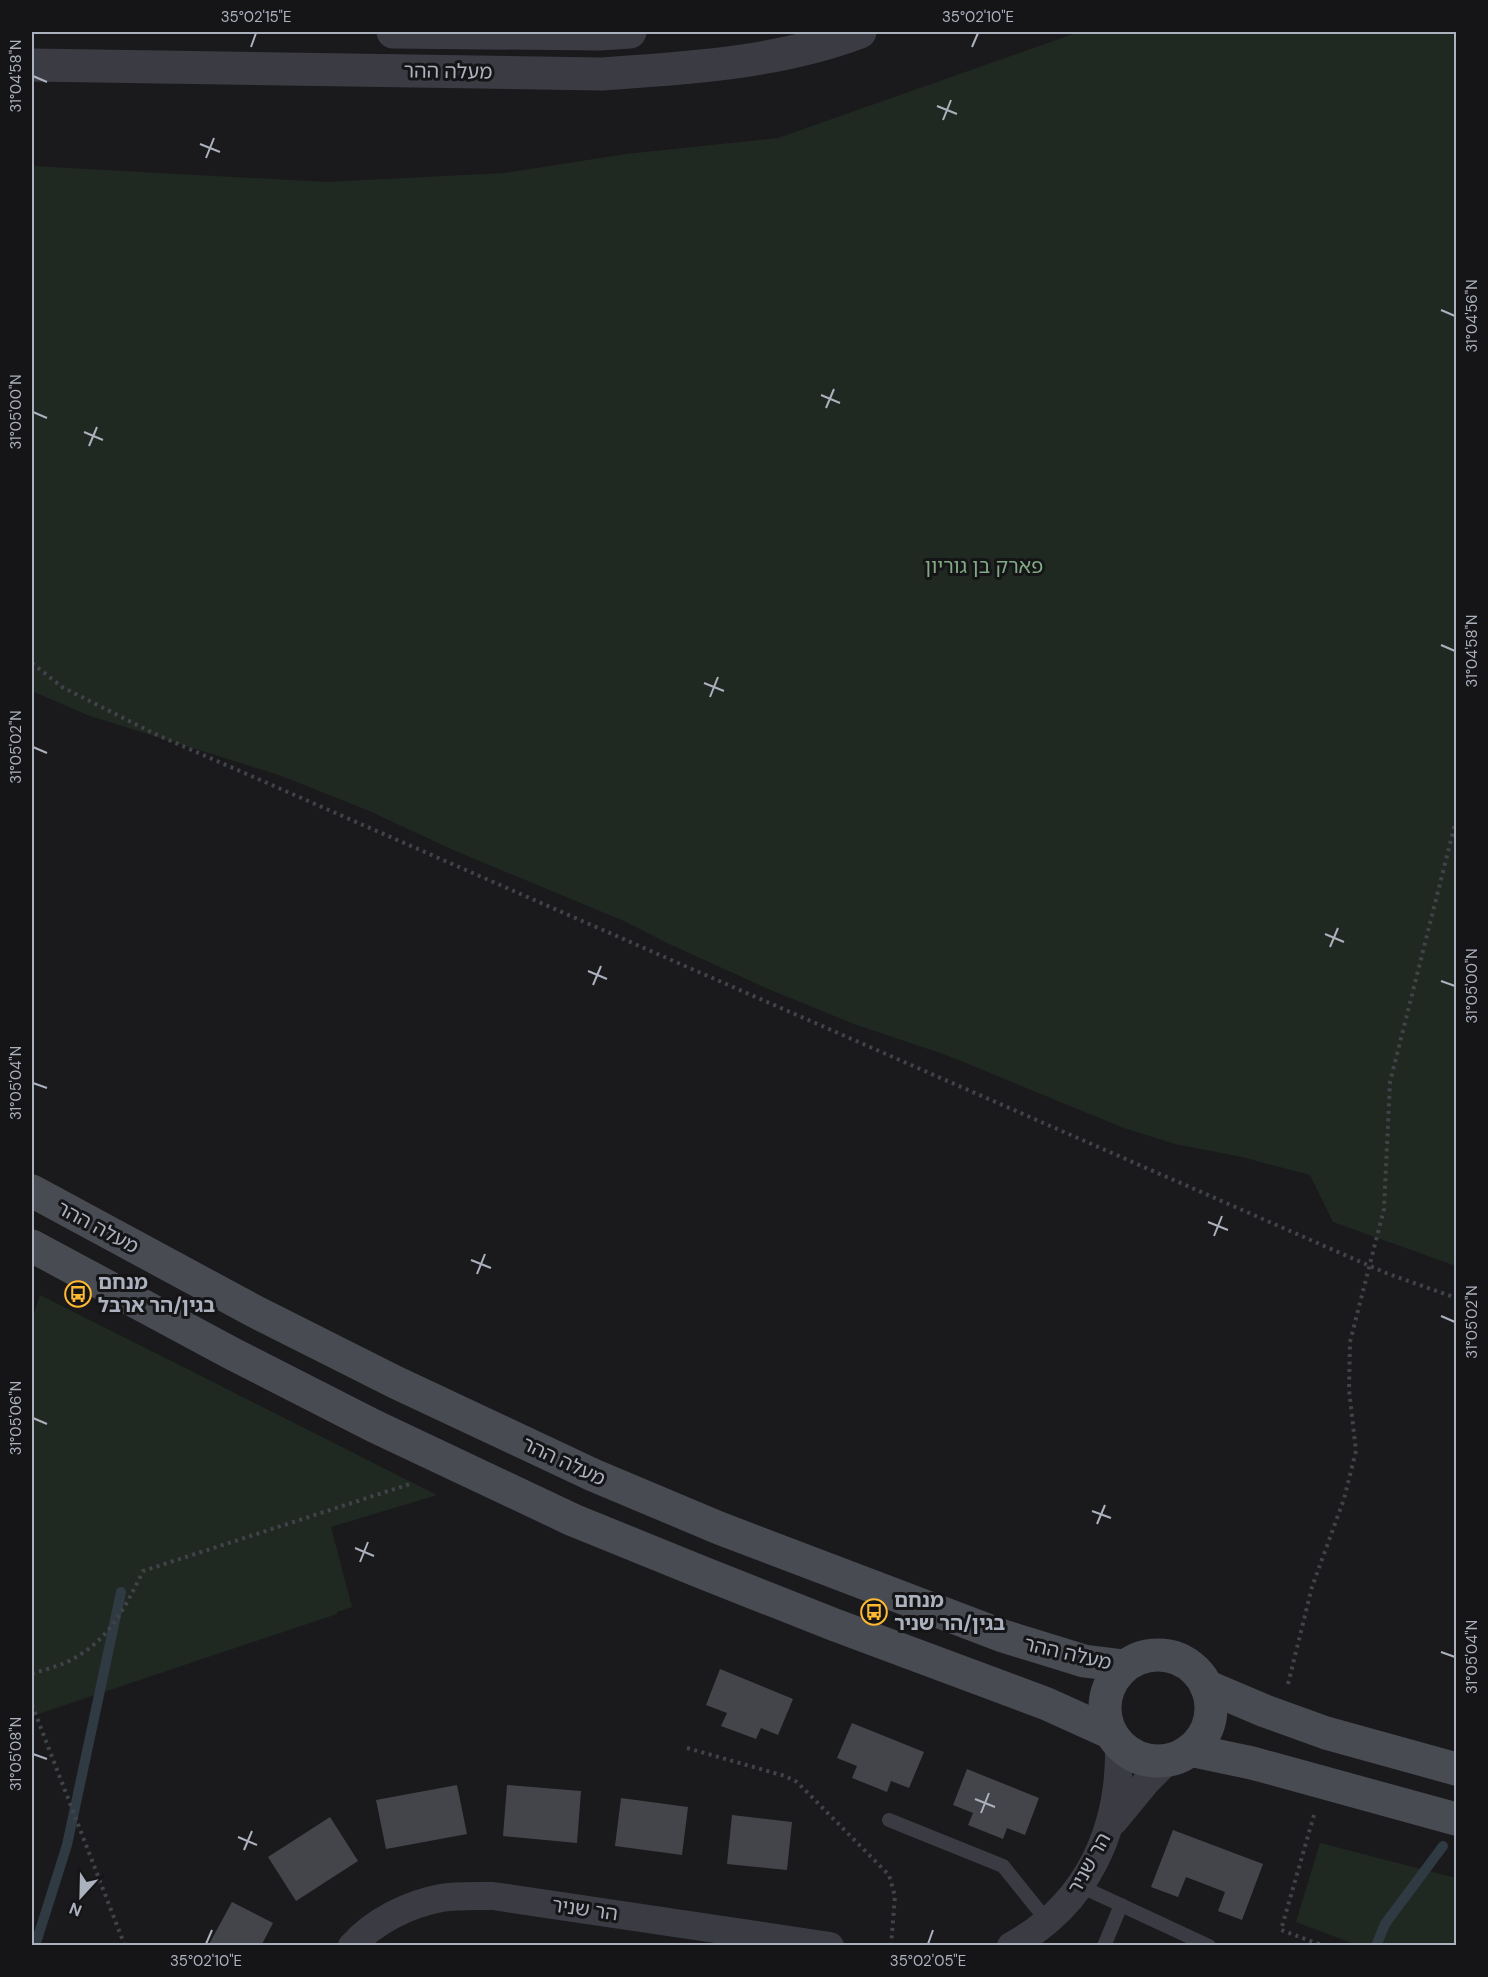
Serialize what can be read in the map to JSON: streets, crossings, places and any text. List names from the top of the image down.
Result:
{
  "streets": {
    "main road": ["מעלה ההר"],
    "street": ["הר שניר"]
  },
  "crossings": [
    ["מעלה ההר", "הר שניר"]
  ],
  "parks": ["פארק בן גוריון"],
  "places": {
    "bus stop": ["מנחם בגין/הר ארבל", "מנחם בגין/הר שניר"]
  },
  "north": "bottom",
  "coordinates": [
    "35°02'15\"E",
    "35°02'10\"E",
    "31°04'58\"N",
    "31°04'56\"N",
    "31°05'00\"N",
    "31°05'02\"N",
    "31°05'04\"N",
    "31°05'06\"N",
    "31°05'08\"N",
    "35°02'05\"E"
  ]
}
